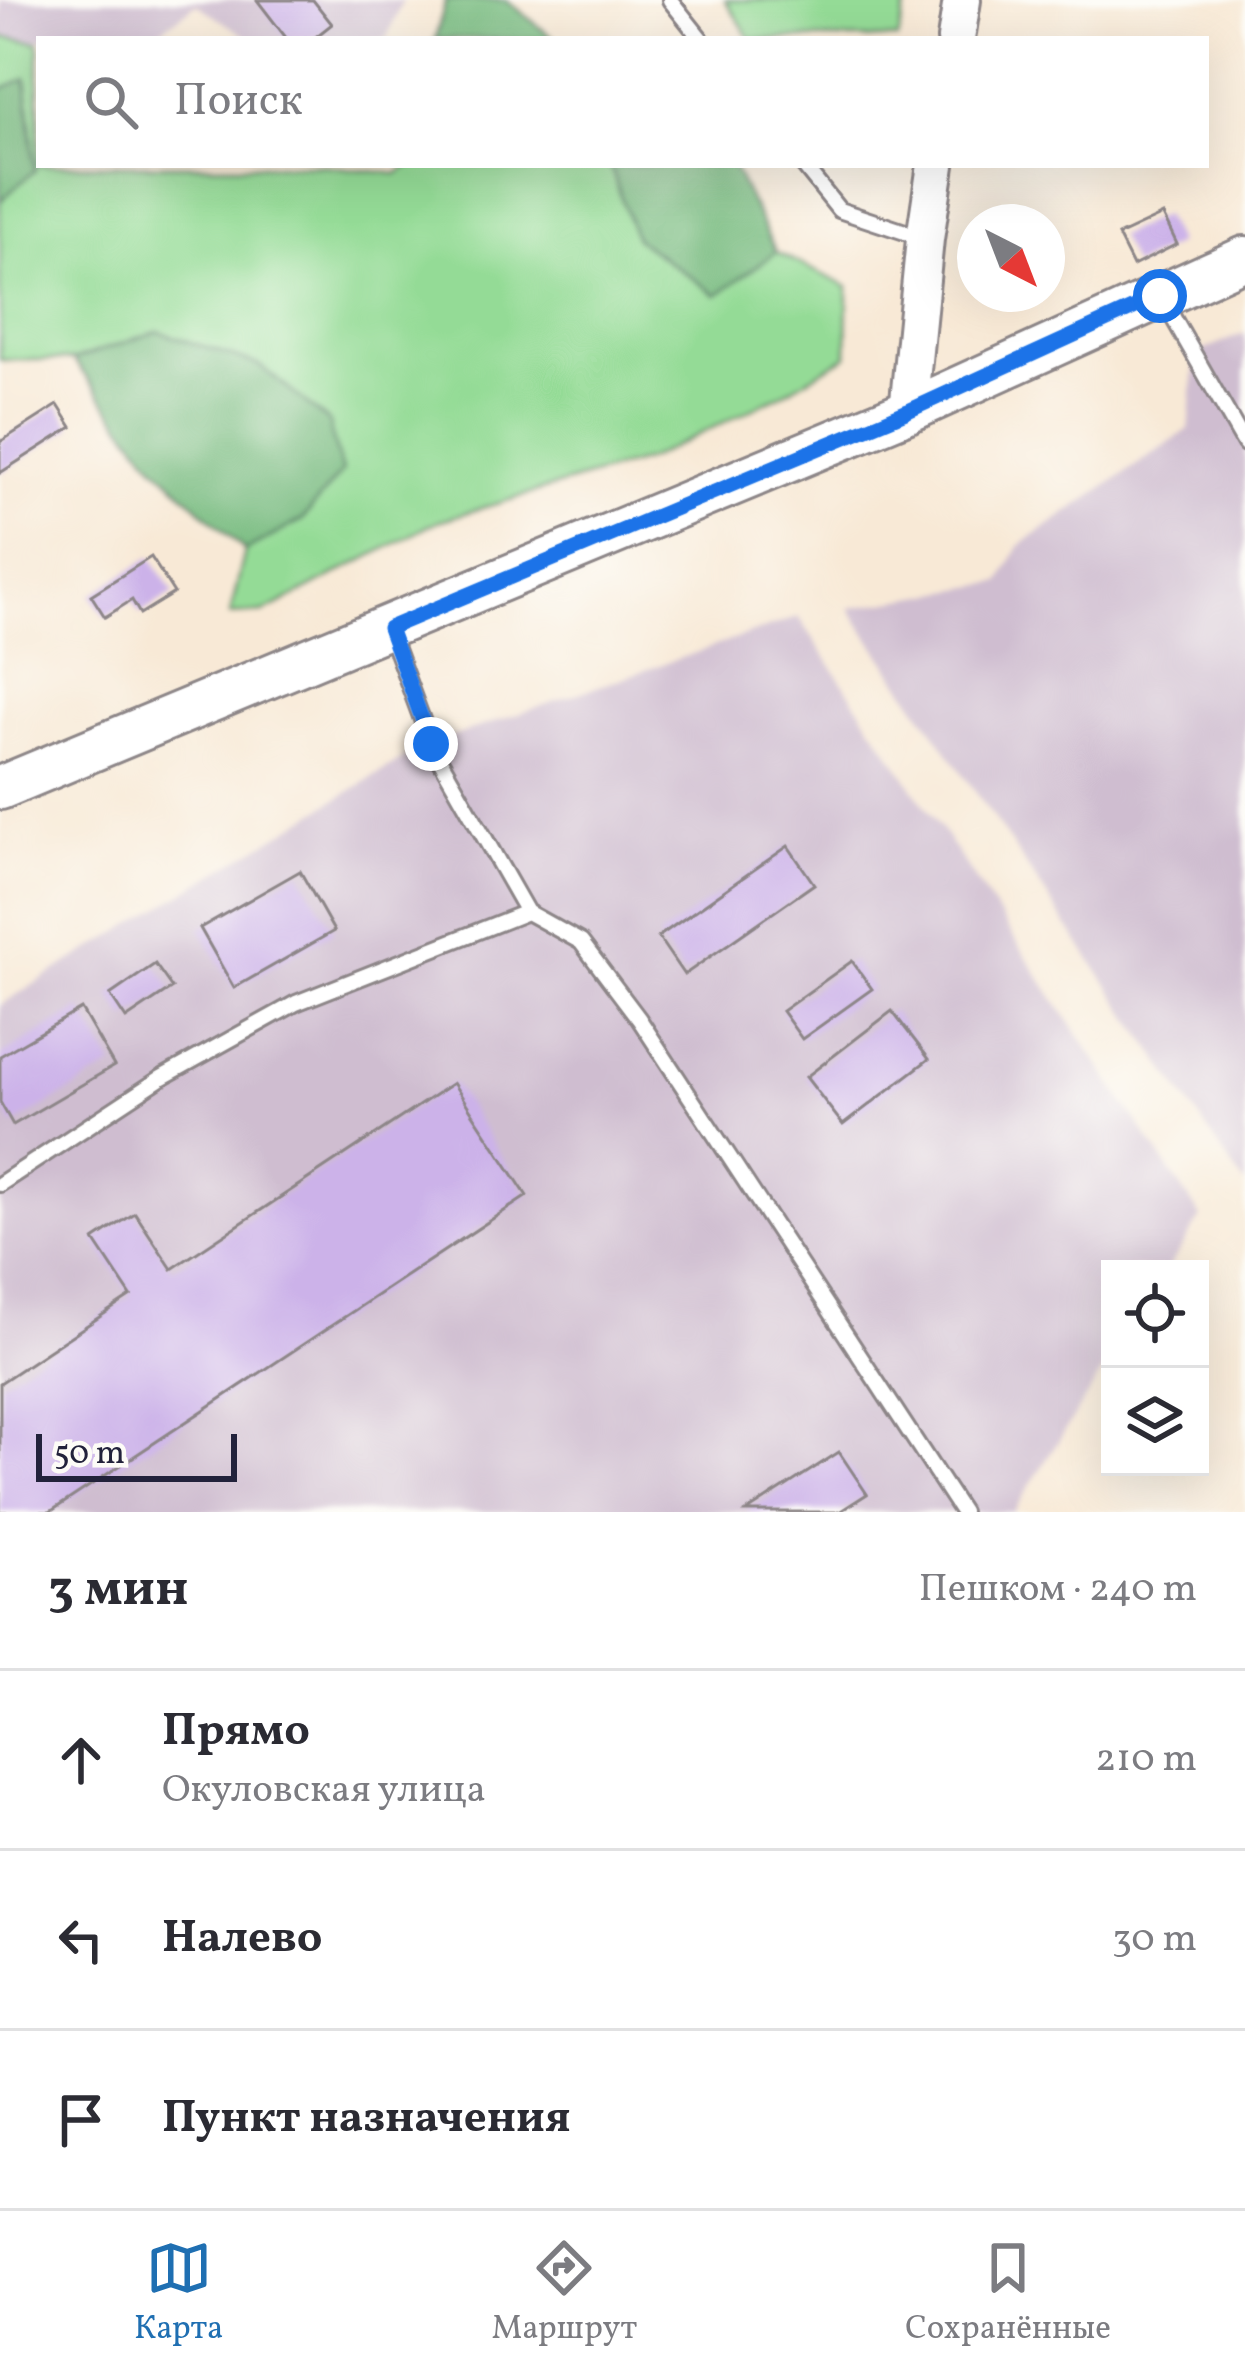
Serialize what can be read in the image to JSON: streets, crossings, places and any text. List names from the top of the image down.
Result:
{
  "scale_bar": "50 m",
  "north": "bottom right",
  "page": {
    "search": "Поиск",
    "scale": "50 m",
    "heading": ["3 мин", "Пешком · 240 m"],
    "list": [
      ["Прямо", "Окуловская улица", "210 m"],
      ["Налево", "30 m"],
      "Пункт назначения"
    ],
    "nav": ["Карта", "Маршрут", "Сохранённые"]
  }
}
